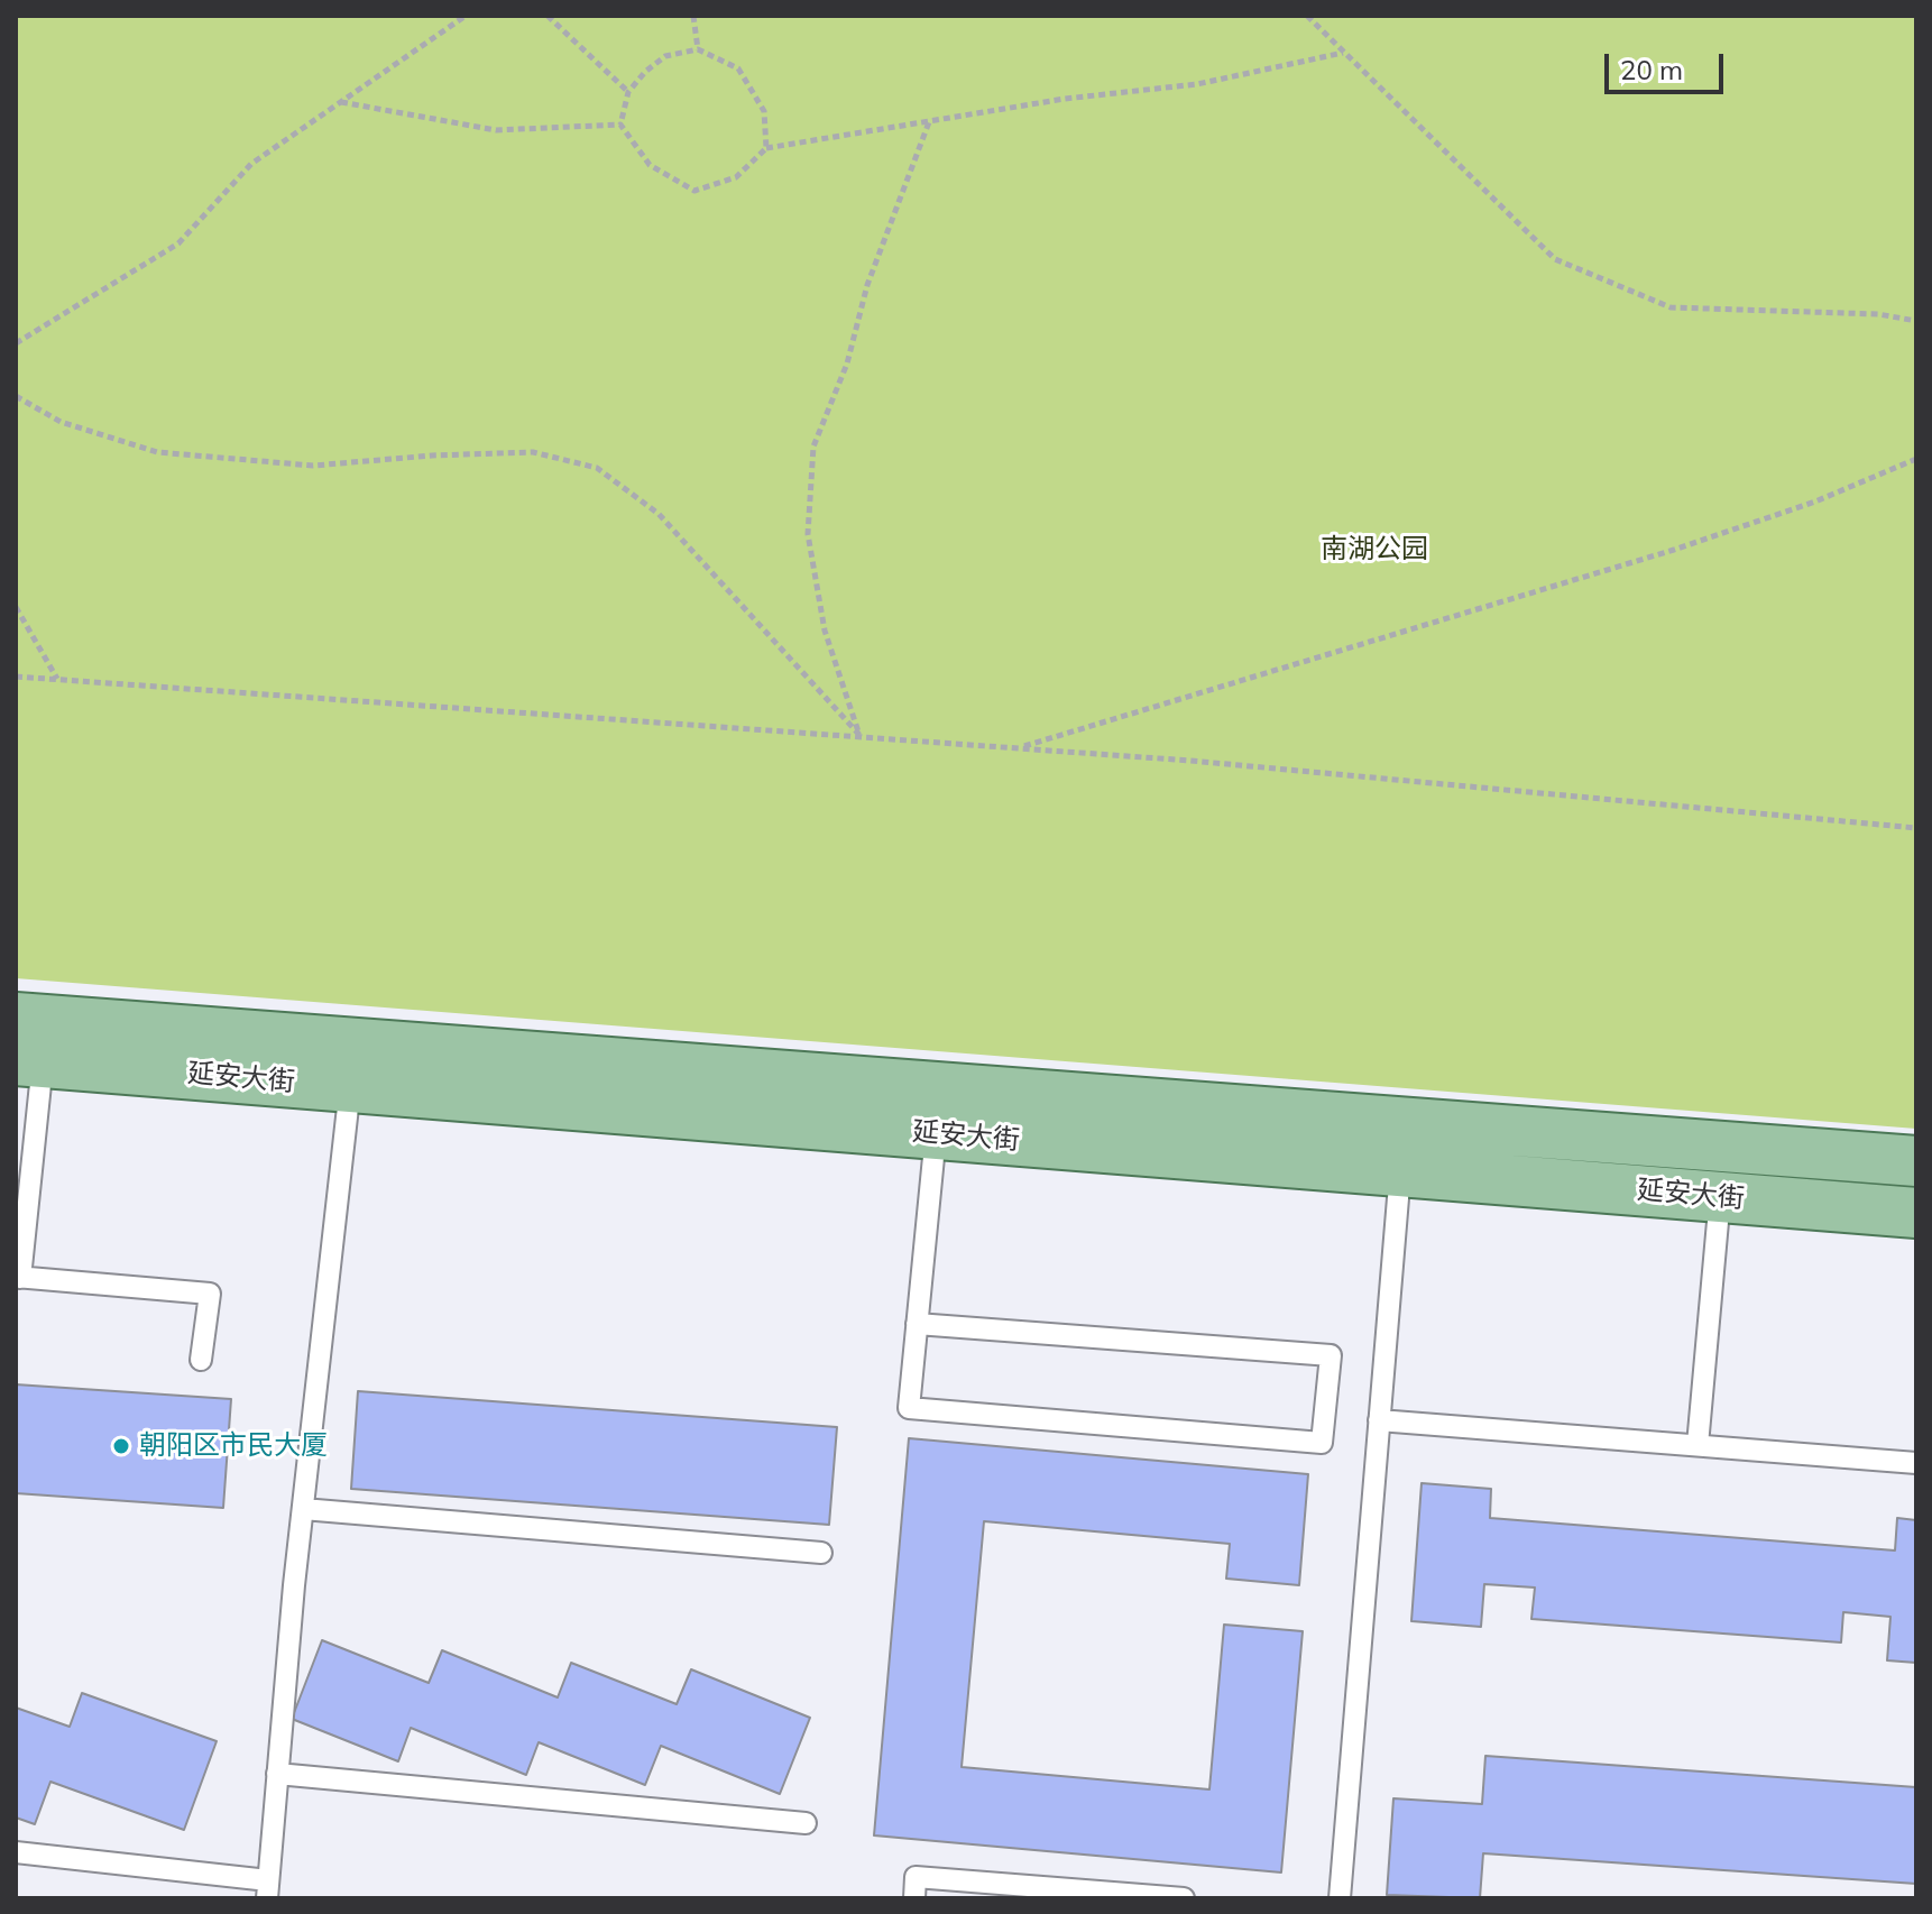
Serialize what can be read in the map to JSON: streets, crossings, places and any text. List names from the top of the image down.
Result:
{
  "streets": {
    "main road": ["延安大街"]
  },
  "parks": ["南湖公园"],
  "places": ["朝阳区市民大厦"],
  "scale_bar": "20 m"
}
